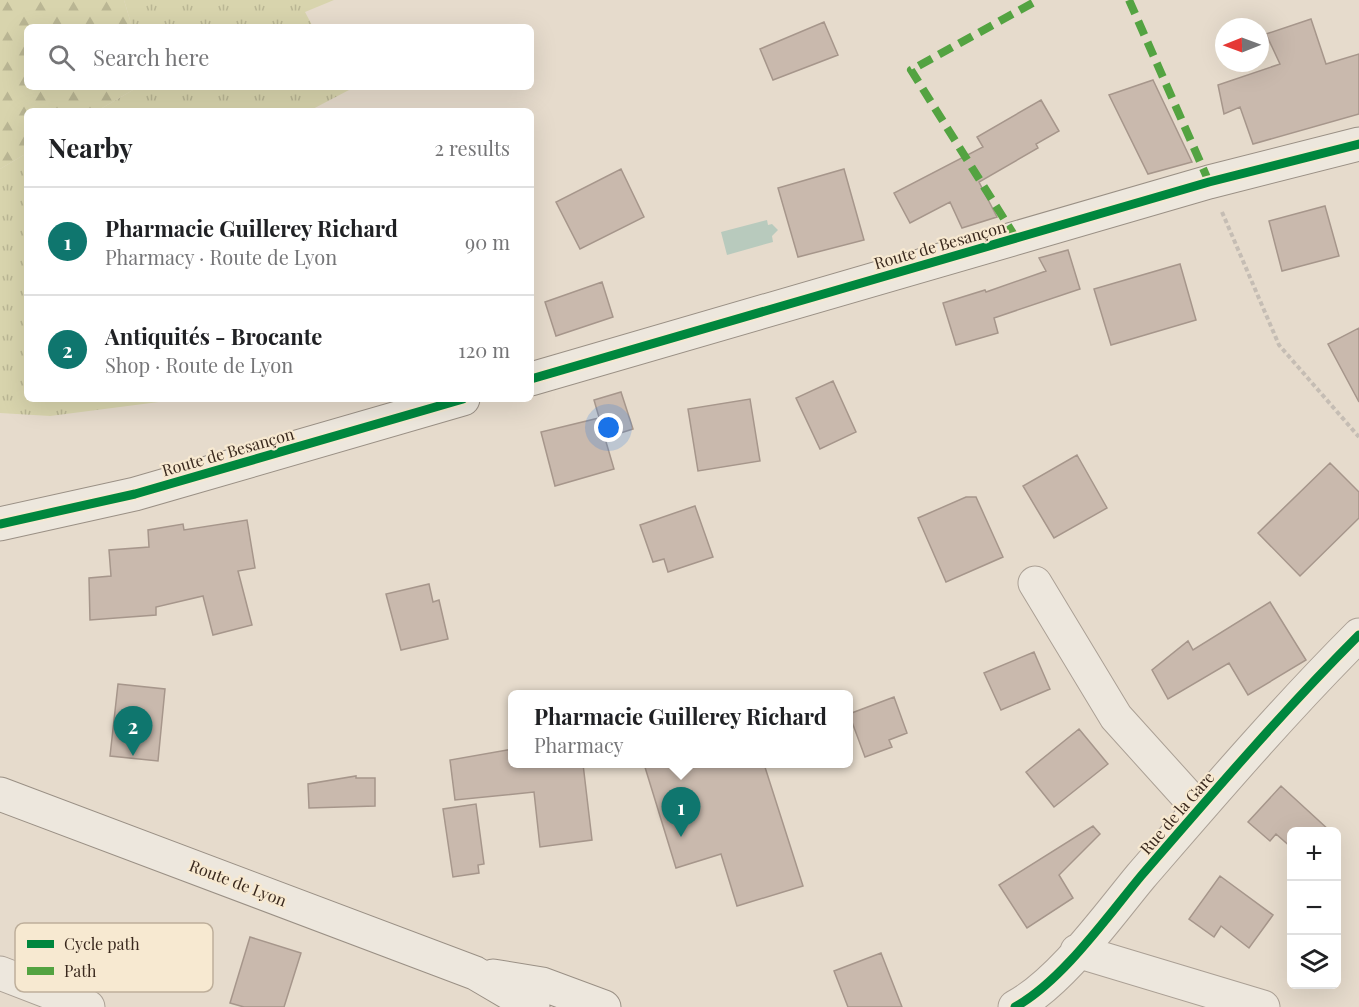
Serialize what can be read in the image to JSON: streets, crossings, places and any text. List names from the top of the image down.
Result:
{
  "streets": {
    "street": ["Route de Besançon", "Rue de la Gare", "Route de Lyon"]
  },
  "legend": ["Cycle path", "Path"],
  "north": "left",
  "page": {
    "search": "Search here",
    "heading": ["Nearby", "2 results"],
    "list": [
      {
        "mark": "1",
        "name": "Pharmacie Guillerey Richard",
        "note": "Pharmacy · Route de Lyon",
        "value": "90 m"
      },
      {
        "mark": "2",
        "name": "Antiquités - Brocante",
        "note": "Shop · Route de Lyon",
        "value": "120 m"
      }
    ],
    "popup": ["Pharmacie Guillerey Richard", "Pharmacy"],
    "pins": ["2", "1"],
    "map_buttons": ["+", "−"]
  }
}
